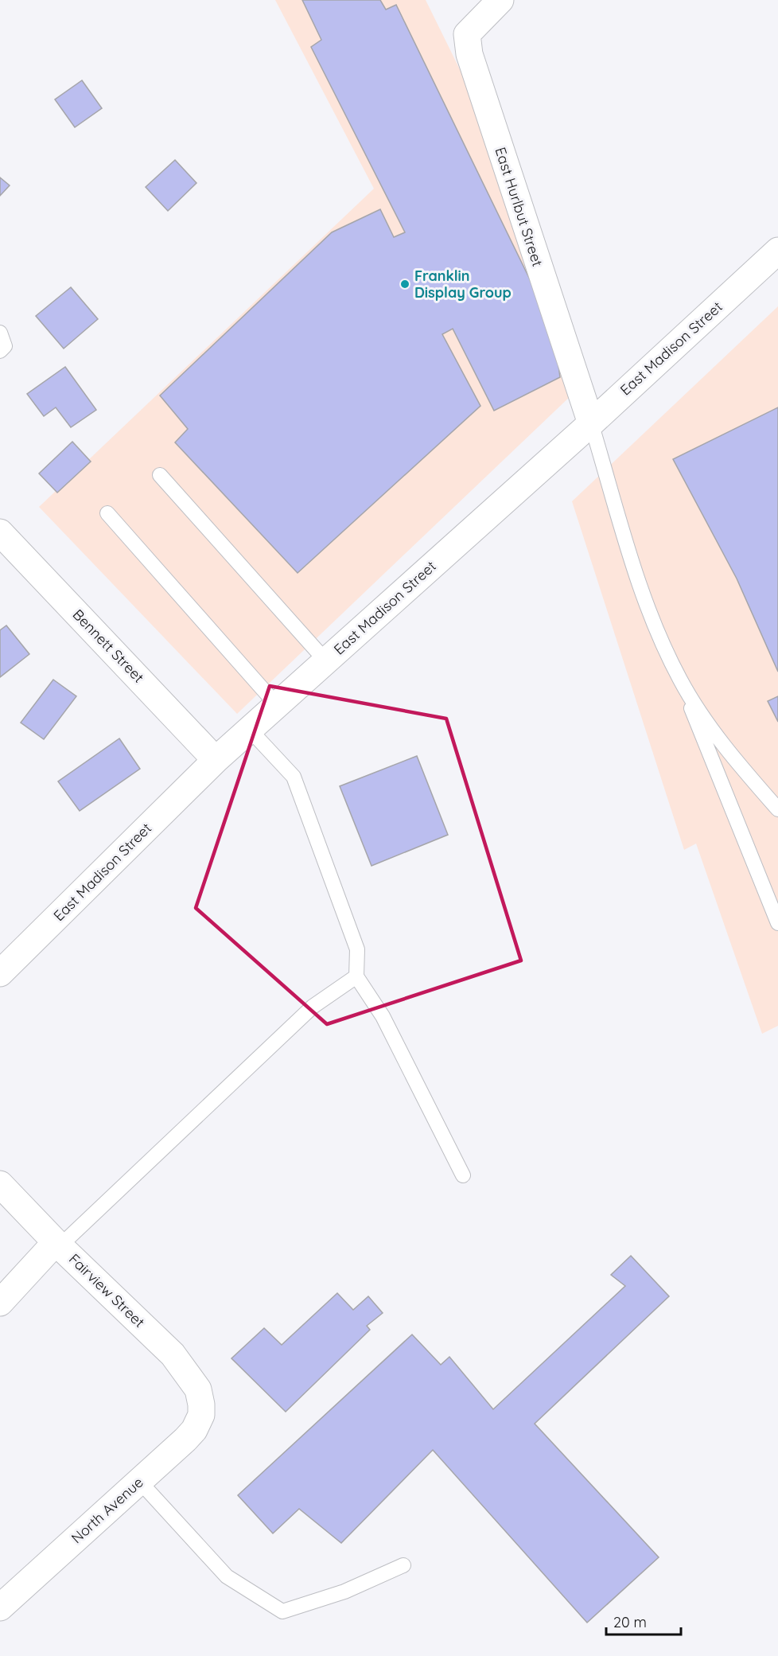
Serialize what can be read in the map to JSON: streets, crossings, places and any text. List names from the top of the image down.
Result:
{
  "streets": {
    "street": [
      "East Hurlbut Street",
      "East Madison Street",
      "Bennett Street",
      "Fairview Street",
      "North Avenue"
    ]
  },
  "crossings": [
    ["East Hurlbut Street", "East Madison Street"],
    ["East Madison Street", "Bennett Street"],
    ["Fairview Street", "North Avenue"]
  ],
  "places": ["Franklin Display Group"],
  "scale_bar": "20 m"
}
